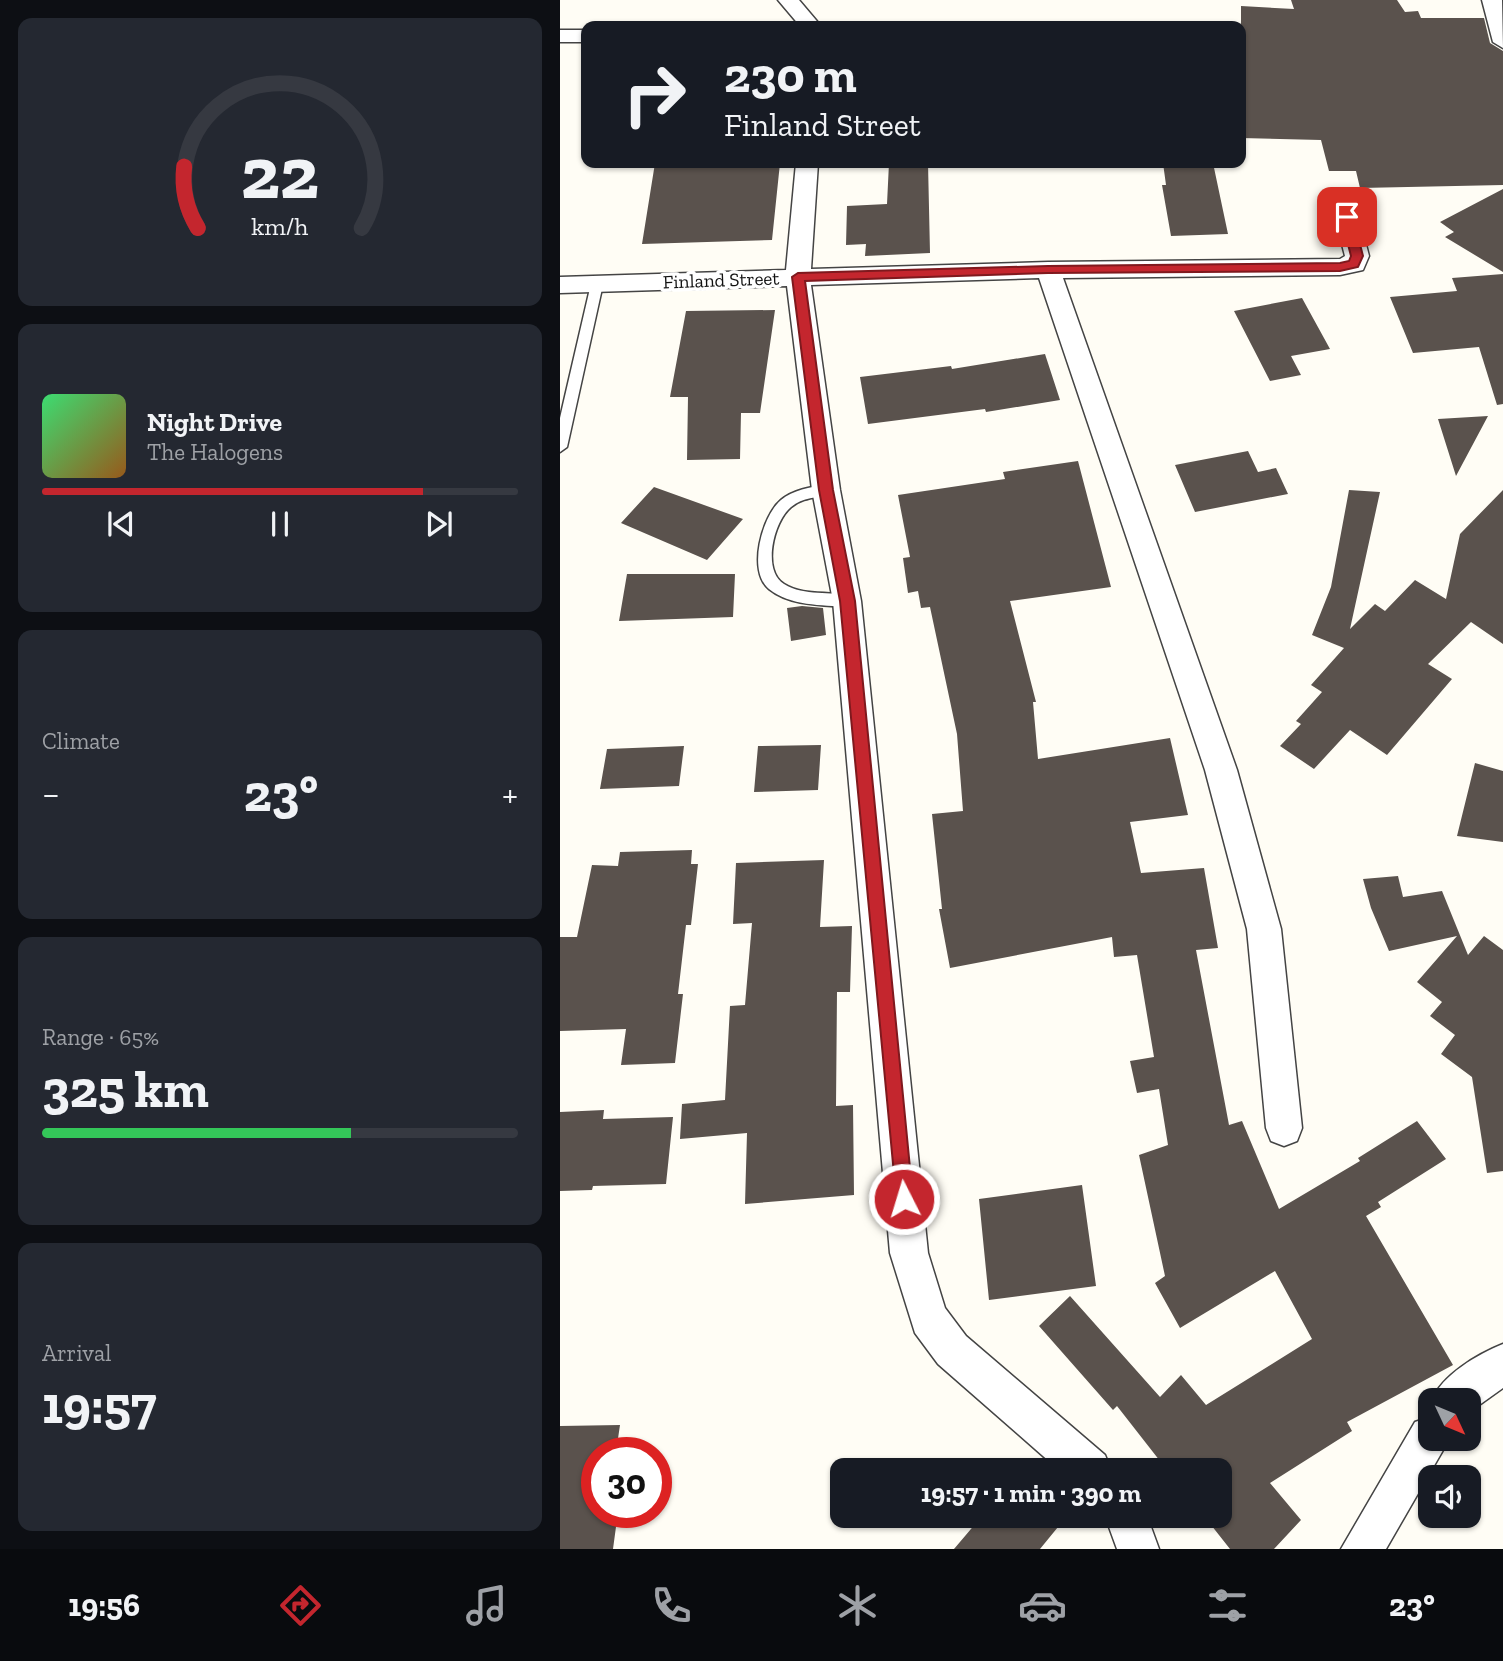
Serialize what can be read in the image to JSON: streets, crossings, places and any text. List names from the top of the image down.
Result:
{
  "streets": {
    "street": ["Finland Street"]
  },
  "north": "bottom right",
  "page": {
    "turn": ["230 m", "Finland Street"],
    "song": ["Night Drive", "The Halogens"],
    "tile": [
      "Climate",
      ["Range · 65%", "325 km"],
      ["Arrival", "19:57"]
    ],
    "heat": ["−", "23°", "+"],
    "limit": "30",
    "trip": "19:57 · 1 min · 390 m",
    "tabs": ["19:56", "23°"],
    "gauge": ["22", "km/h"]
  }
}
